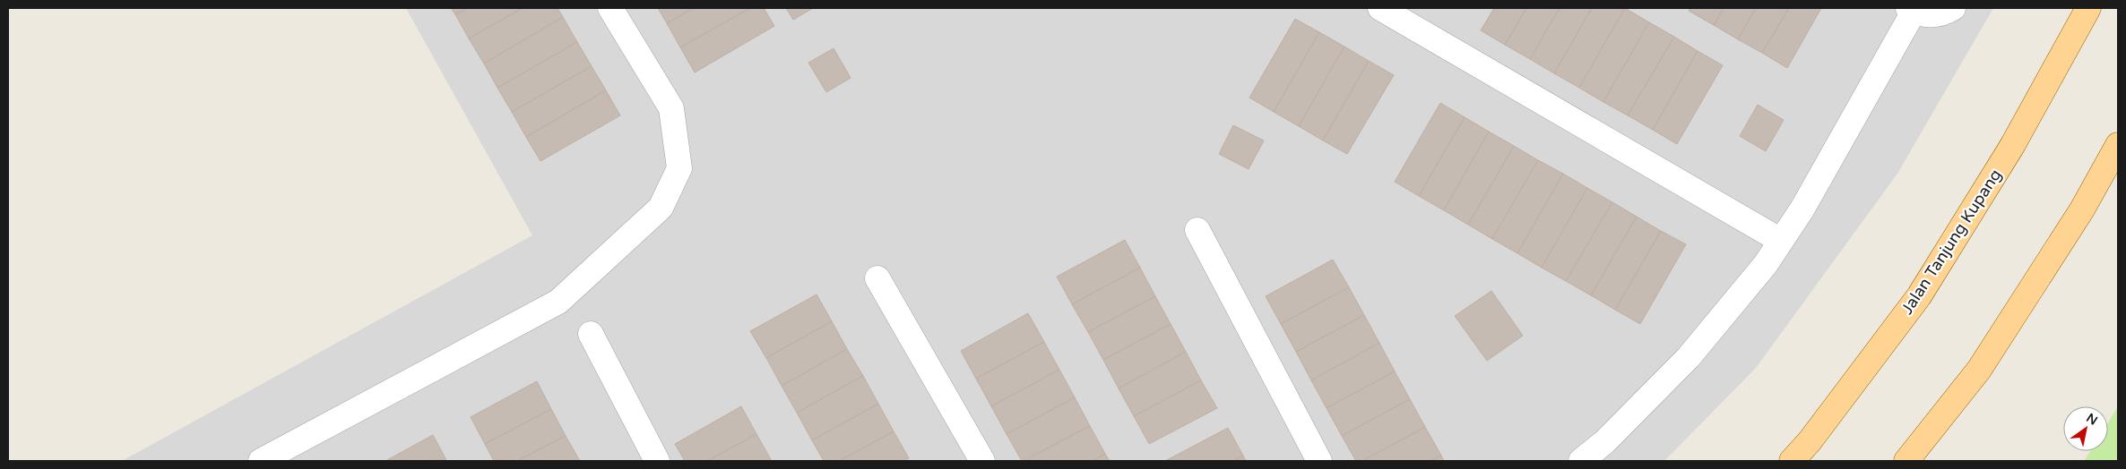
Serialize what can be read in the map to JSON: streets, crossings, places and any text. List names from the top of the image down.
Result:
{
  "streets": {
    "main road": ["Jalan Tanjung Kupang"]
  },
  "north": "top right"
}
